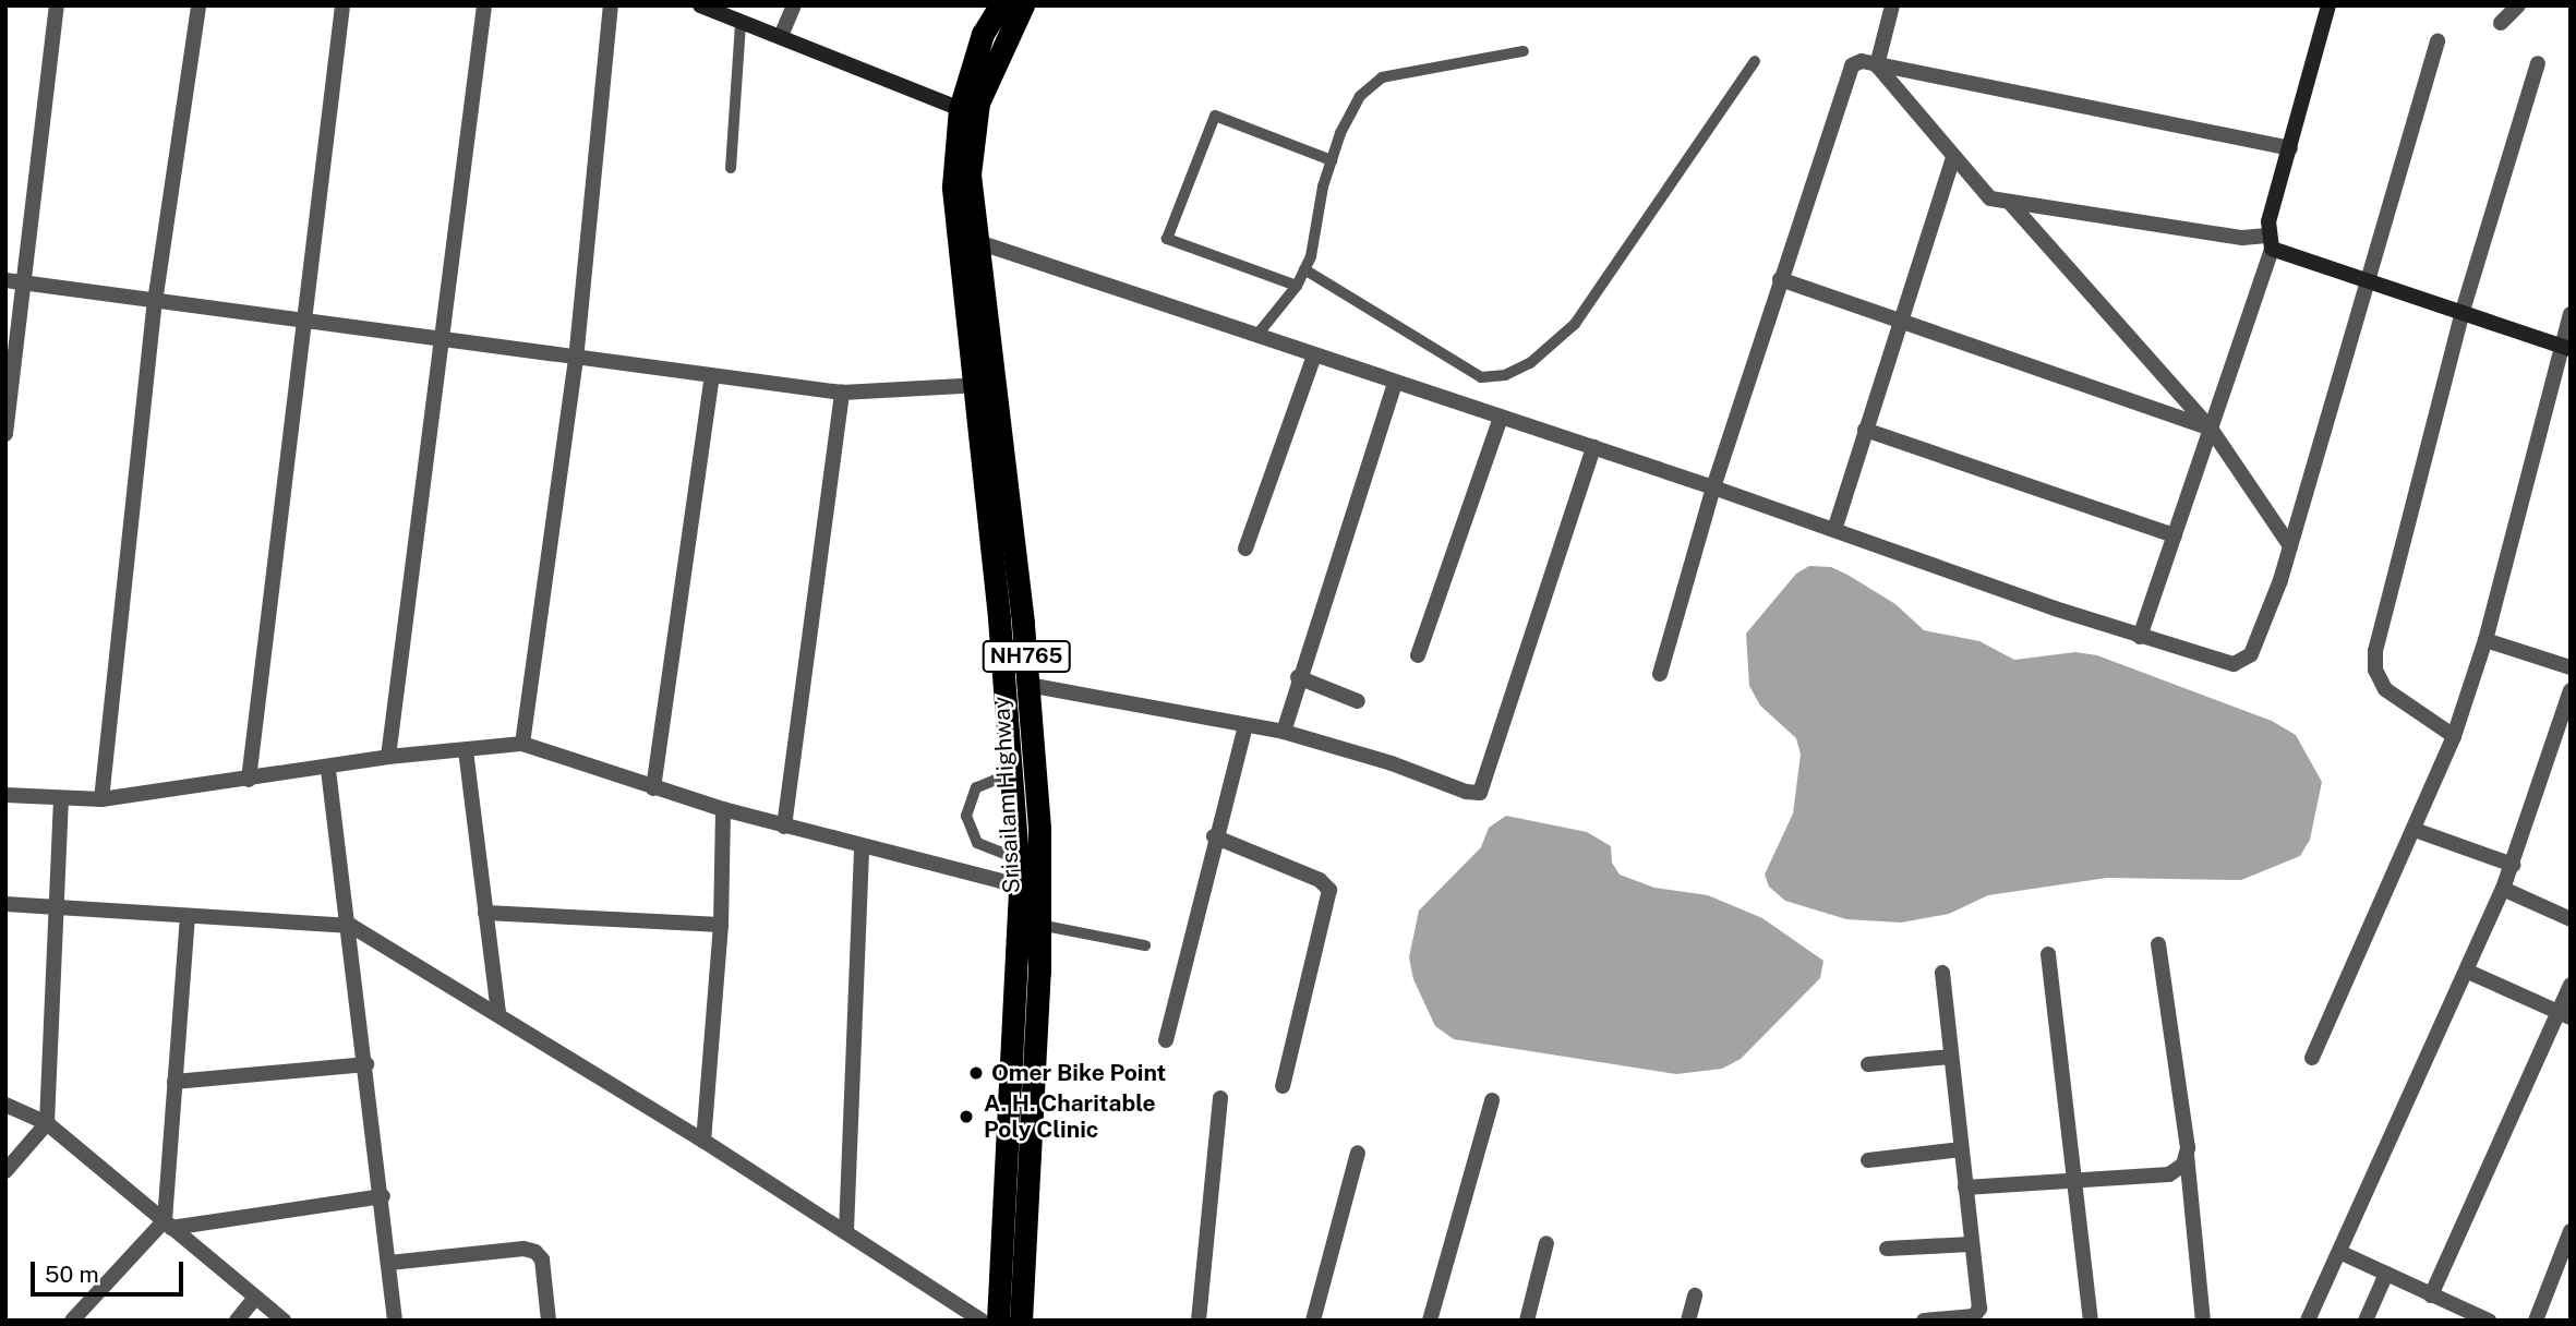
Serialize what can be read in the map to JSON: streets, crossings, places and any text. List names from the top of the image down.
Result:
{
  "streets": {
    "highway": ["NH765", "Srisailam Highway"]
  },
  "places": ["Omer Bike Point", "A. H. Charitable Poly Clinic"],
  "scale_bar": "50 m"
}
